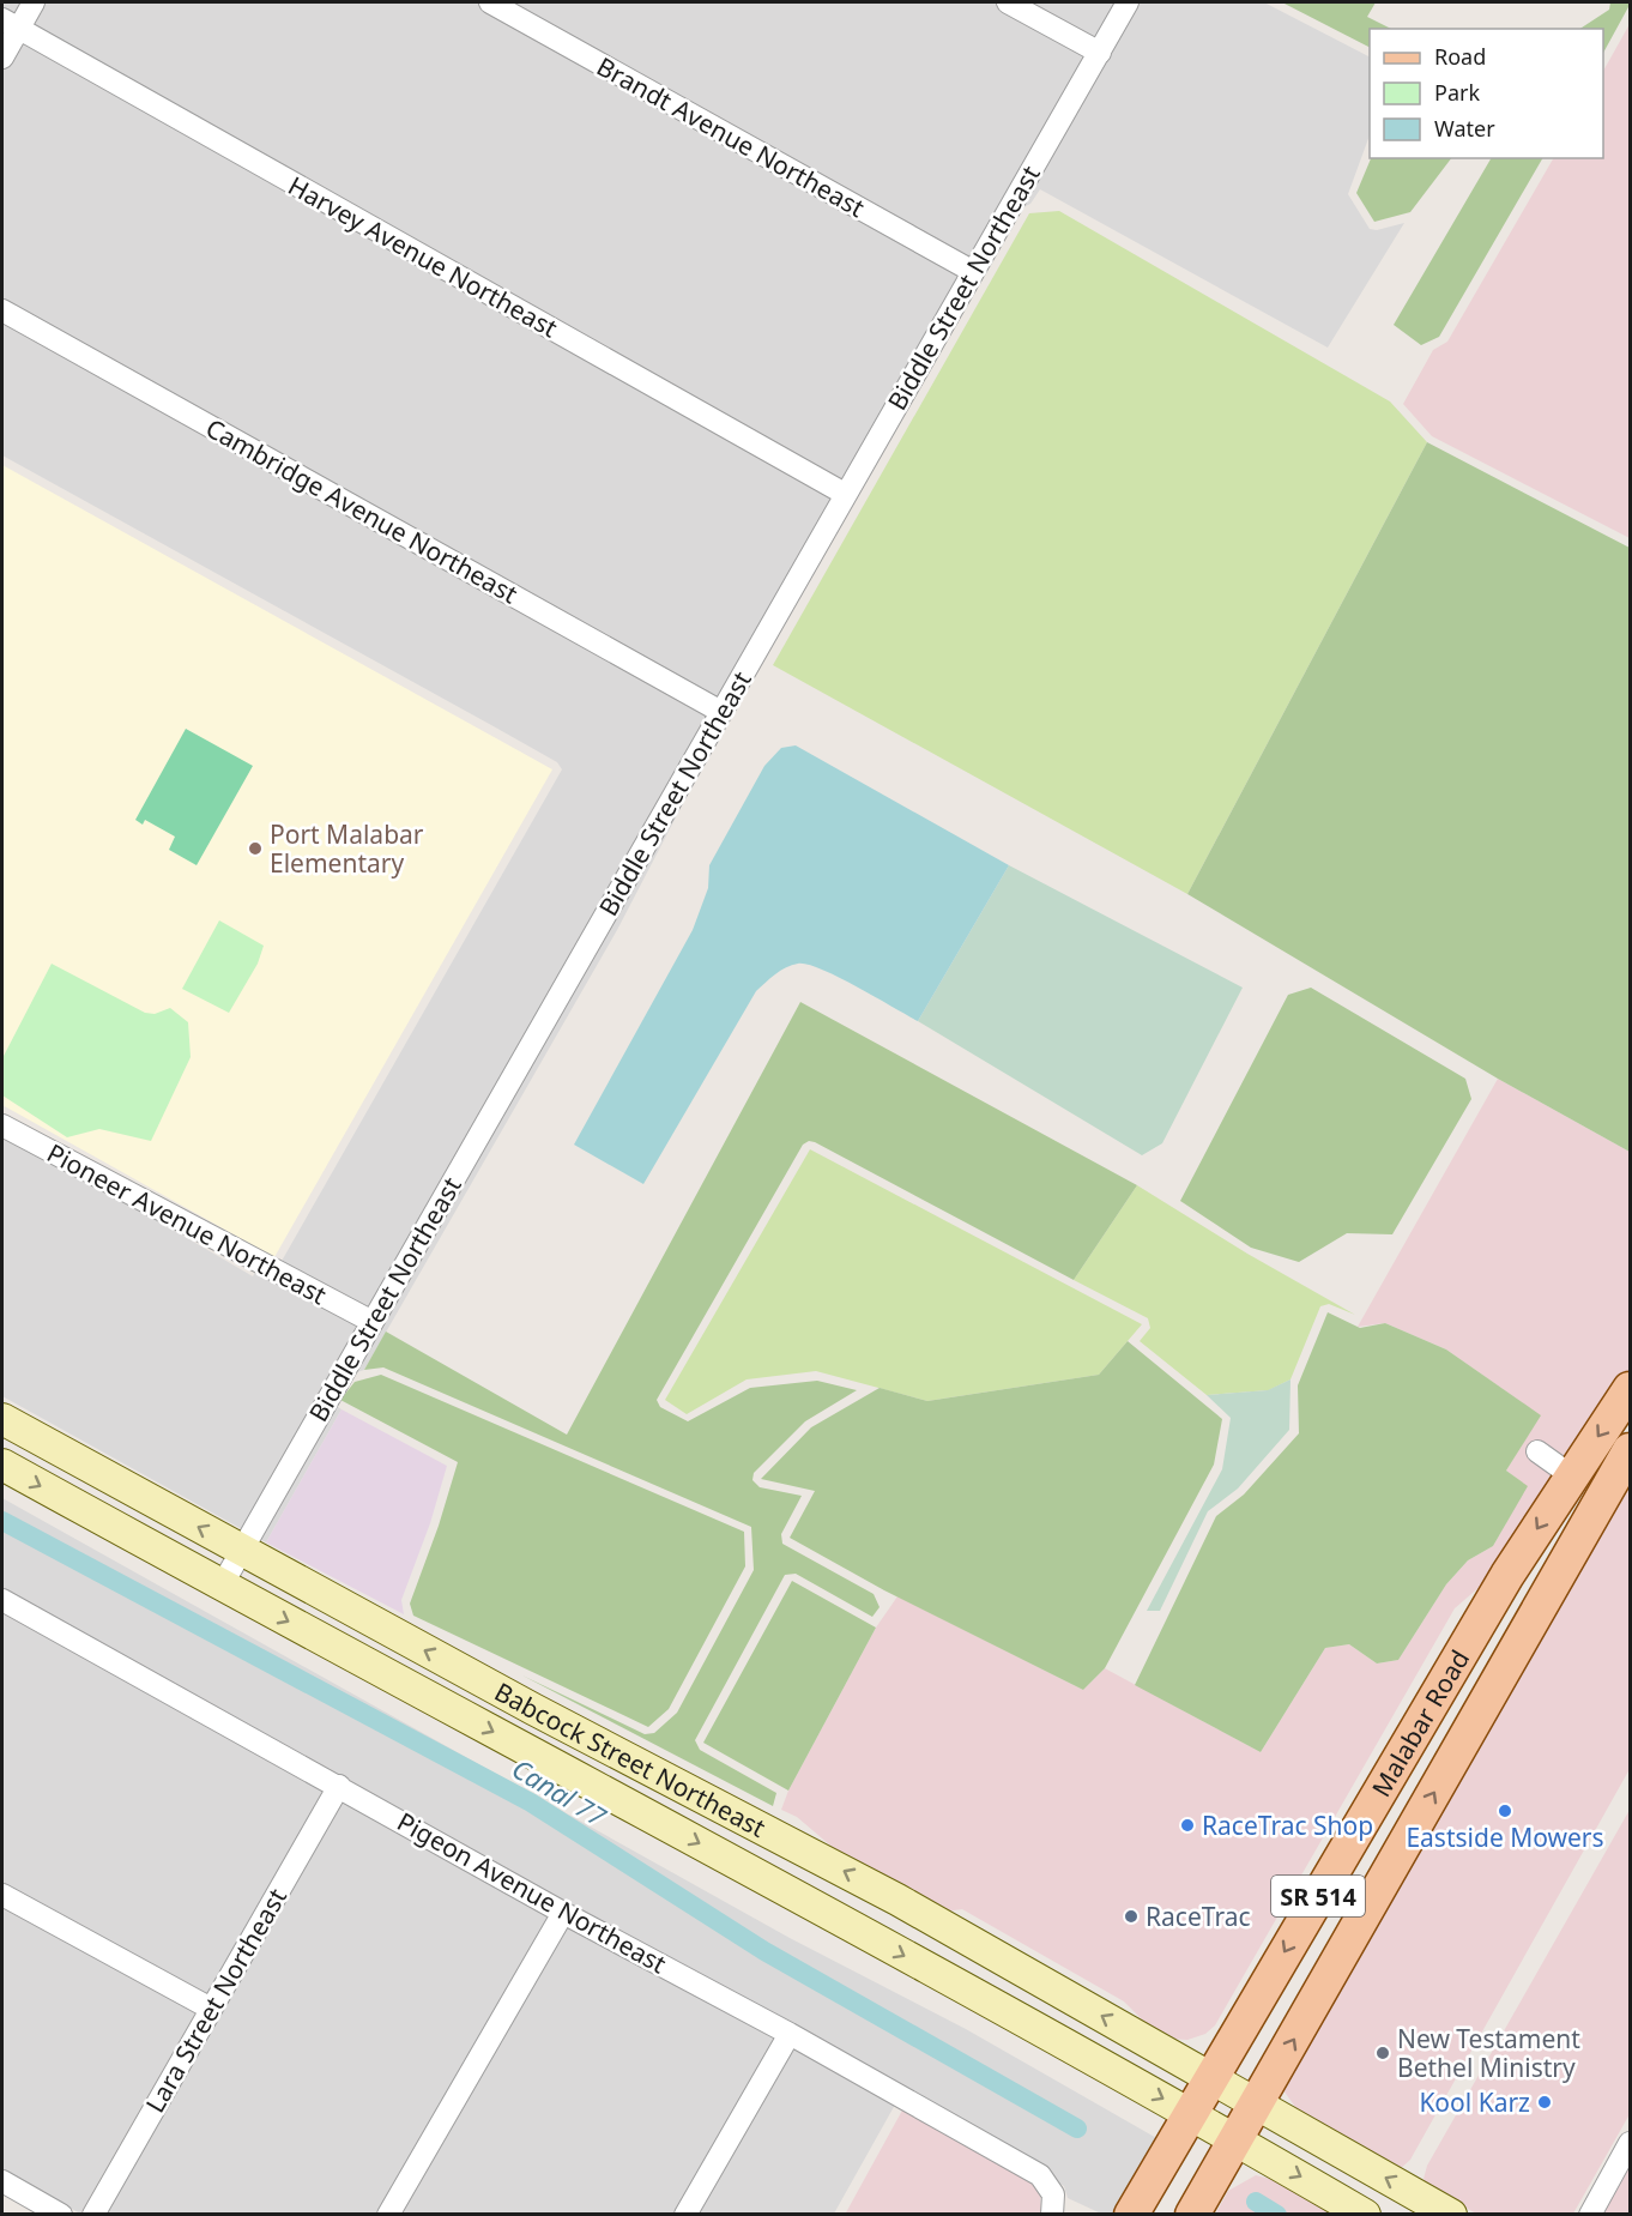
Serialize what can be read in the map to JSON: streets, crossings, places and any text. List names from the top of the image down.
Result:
{
  "streets": {
    "main road": ["Malabar Road", "Babcock Street Northeast", "SR 514"],
    "street": [
      "Brandt Avenue Northeast",
      "Harvey Avenue Northeast",
      "Biddle Street Northeast",
      "Cambridge Avenue Northeast",
      "Pioneer Avenue Northeast",
      "Pigeon Avenue Northeast",
      "Lara Street Northeast"
    ]
  },
  "crossings": [
    ["Brandt Avenue Northeast", "Biddle Street Northeast"],
    ["Harvey Avenue Northeast", "Biddle Street Northeast"],
    ["Biddle Street Northeast", "Cambridge Avenue Northeast"],
    ["Biddle Street Northeast", "Pioneer Avenue Northeast"],
    ["Biddle Street Northeast", "Babcock Street Northeast"],
    ["Malabar Road", "Babcock Street Northeast"],
    ["Pigeon Avenue Northeast", "Lara Street Northeast"]
  ],
  "water": ["Canal 77"],
  "places": [
    "Port Malabar Elementary",
    "Eastside Mowers",
    "RaceTrac Shop",
    "RaceTrac",
    "New Testament Bethel Ministry",
    "Kool Karz"
  ],
  "legend": ["Road", "Park", "Water"]
}
